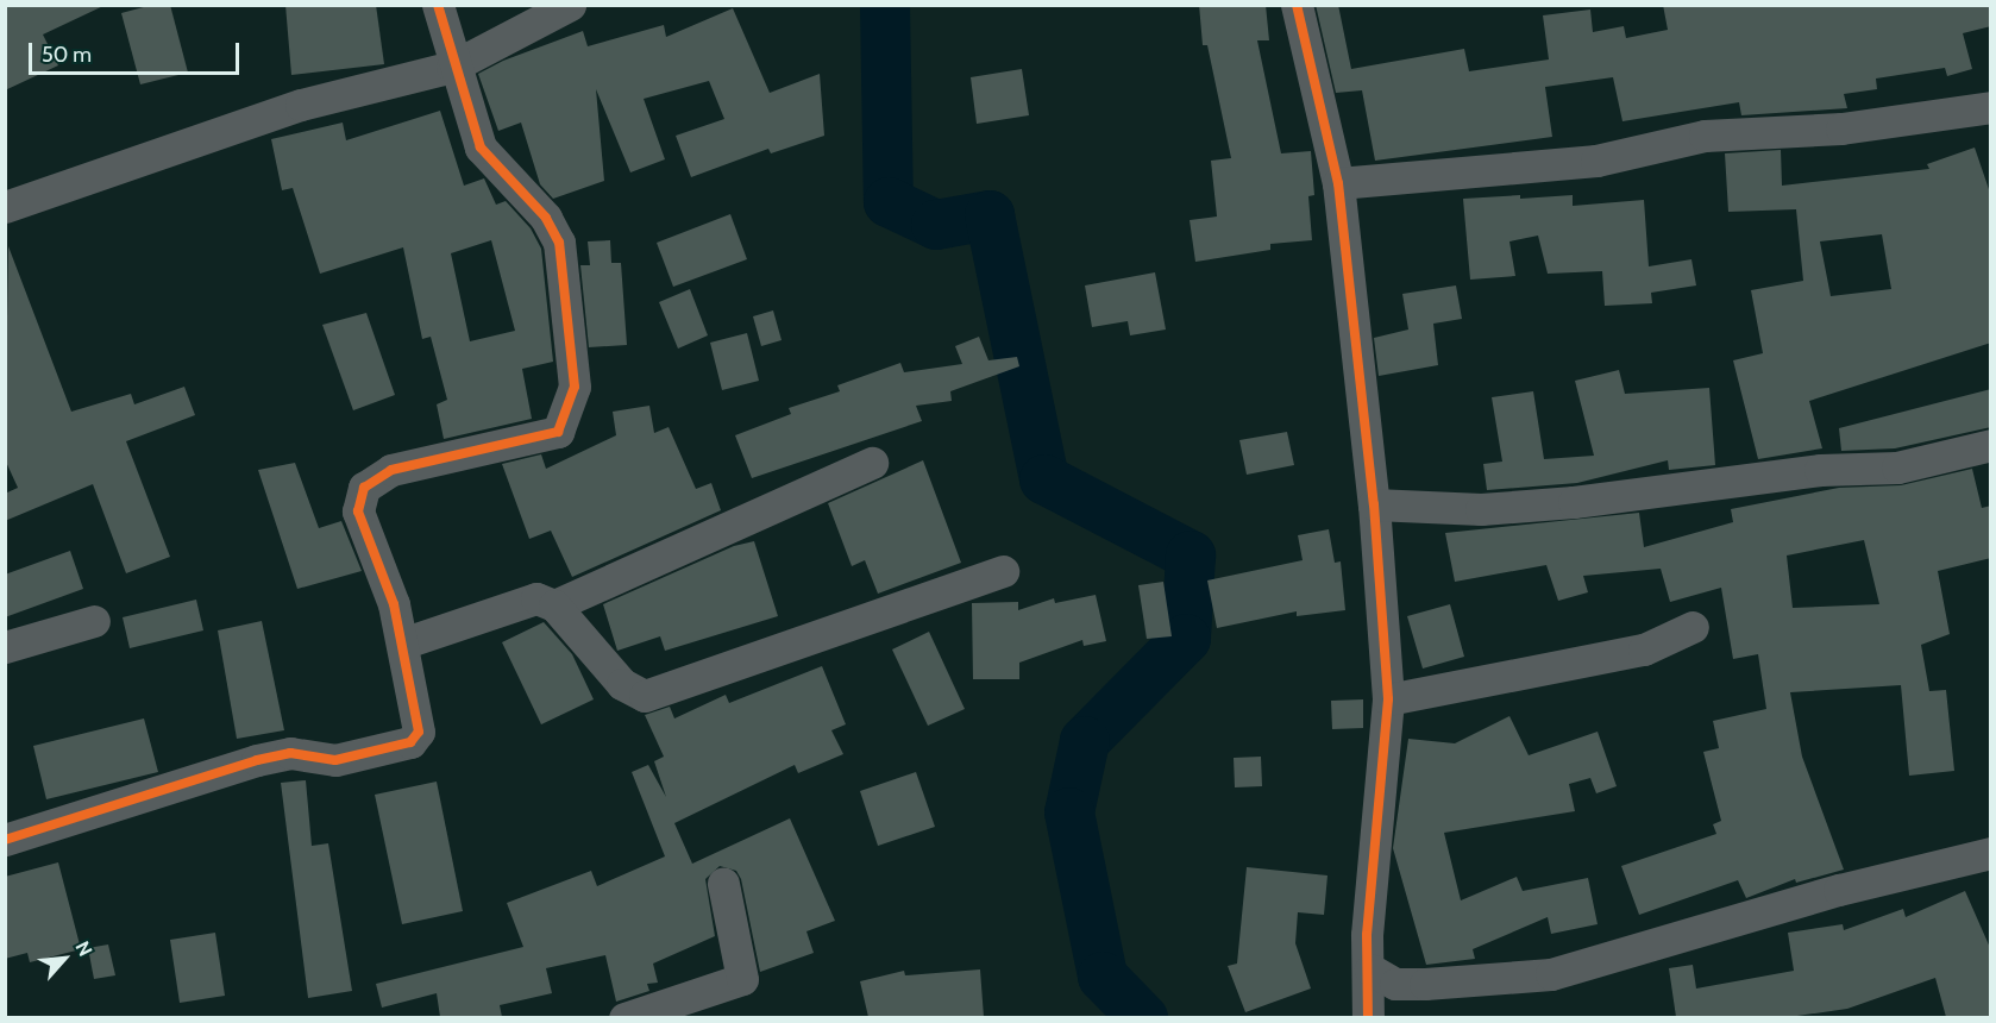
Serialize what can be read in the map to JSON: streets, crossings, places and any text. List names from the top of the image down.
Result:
{
  "scale_bar": "50 m",
  "north": "top right"
}
